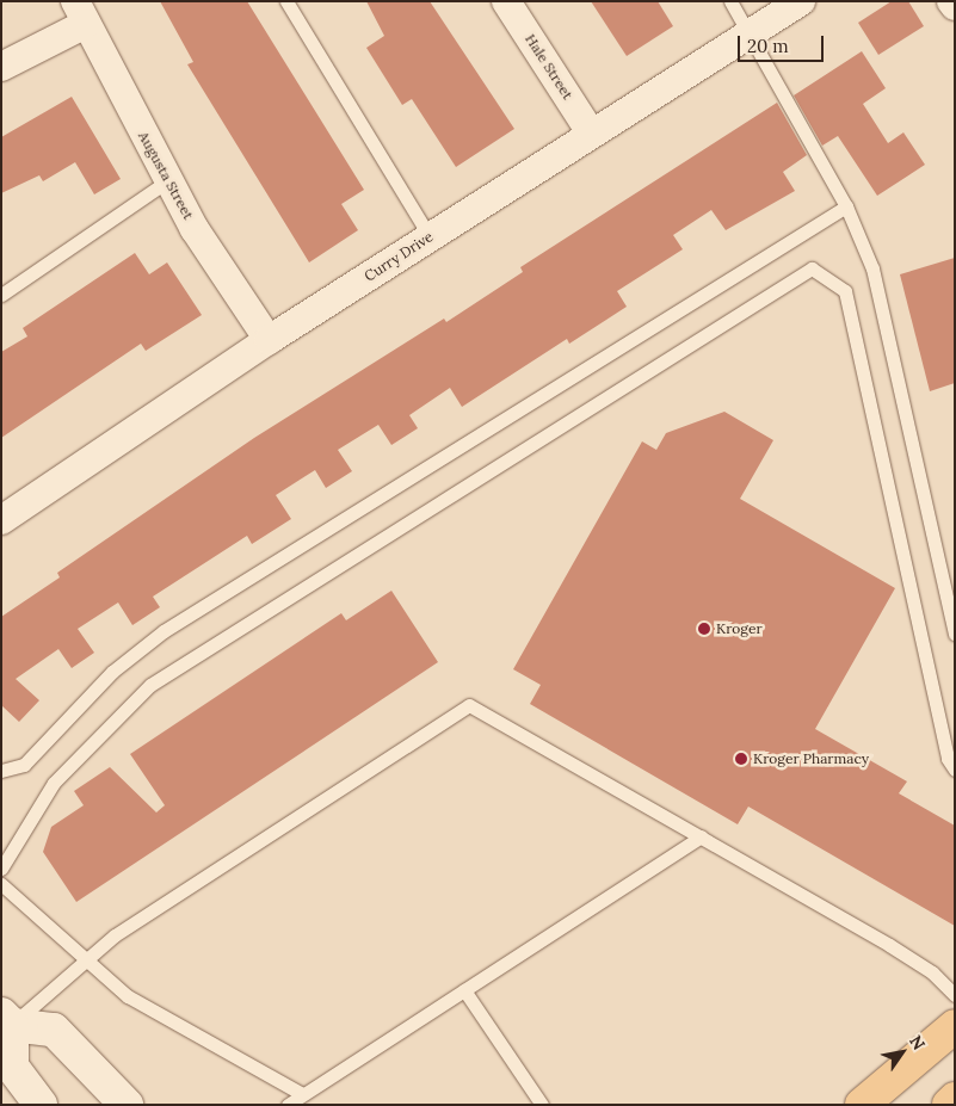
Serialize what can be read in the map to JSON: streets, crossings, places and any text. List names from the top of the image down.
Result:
{
  "streets": {
    "street": ["Hale Street", "Augusta Street", "Curry Drive"]
  },
  "crossings": [
    ["Hale Street", "Curry Drive"],
    ["Augusta Street", "Curry Drive"]
  ],
  "places": ["Kroger", "Kroger Pharmacy"],
  "scale_bar": "20 m",
  "north": "top right"
}
